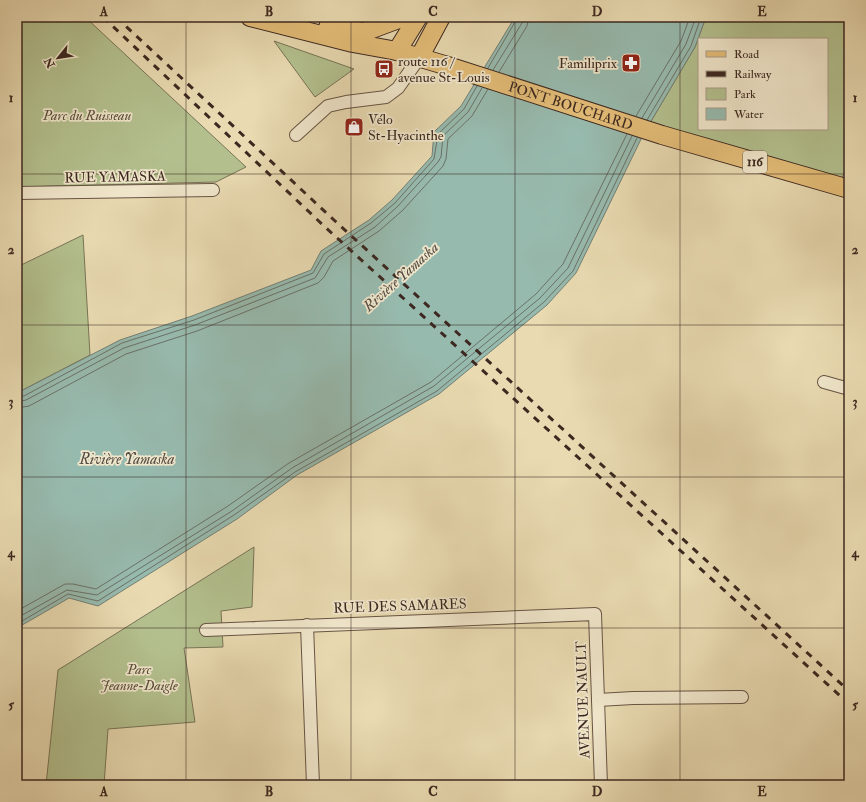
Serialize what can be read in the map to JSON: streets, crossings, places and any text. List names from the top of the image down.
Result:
{
  "streets": {
    "main road": ["PONT BOUCHARD", "116"],
    "street": ["RUE YAMASKA", "RUE DES SAMARES", "AVENUE NAULT"]
  },
  "crossings": [
    ["PONT BOUCHARD", "116"],
    ["RUE DES SAMARES", "AVENUE NAULT"]
  ],
  "water": ["Rivière Yamaska"],
  "parks": ["Parc du Ruisseau", "Parc Jeanne-Daigle"],
  "places": {
    "pharmacy": ["Familiprix"],
    "bus stop": ["route 116 / avenue St-Louis"],
    "shop": ["Vélo St-Hyacinthe"]
  },
  "legend": [
    "Road",
    "Railway",
    "Park",
    "Water"
  ],
  "north": "bottom left",
  "grid": {
    "columns": [
      "A",
      "B",
      "C",
      "D",
      "E"
    ],
    "rows": [
      "1",
      "2",
      "3",
      "4",
      "5"
    ]
  }
}
